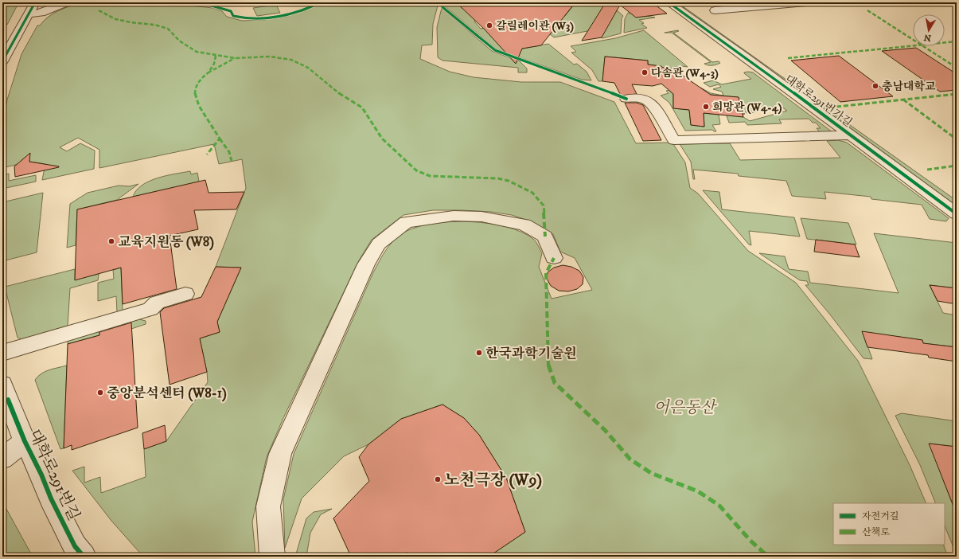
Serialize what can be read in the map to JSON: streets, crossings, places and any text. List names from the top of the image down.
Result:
{
  "streets": {
    "street": ["대학로291번가길", "대학로291번길"]
  },
  "parks": ["어은동산"],
  "places": [
    "갈릴레이관 (W3)",
    "다솜관 (W4-3)",
    "충남대학교",
    "희망관 (W4-4)",
    "교육지원동 (W8)",
    "한국과학기술원",
    "중앙분석센터 (W8-1)",
    "노천극장 (W9)"
  ],
  "legend": ["자전거길", "산책로"],
  "north": "bottom"
}
